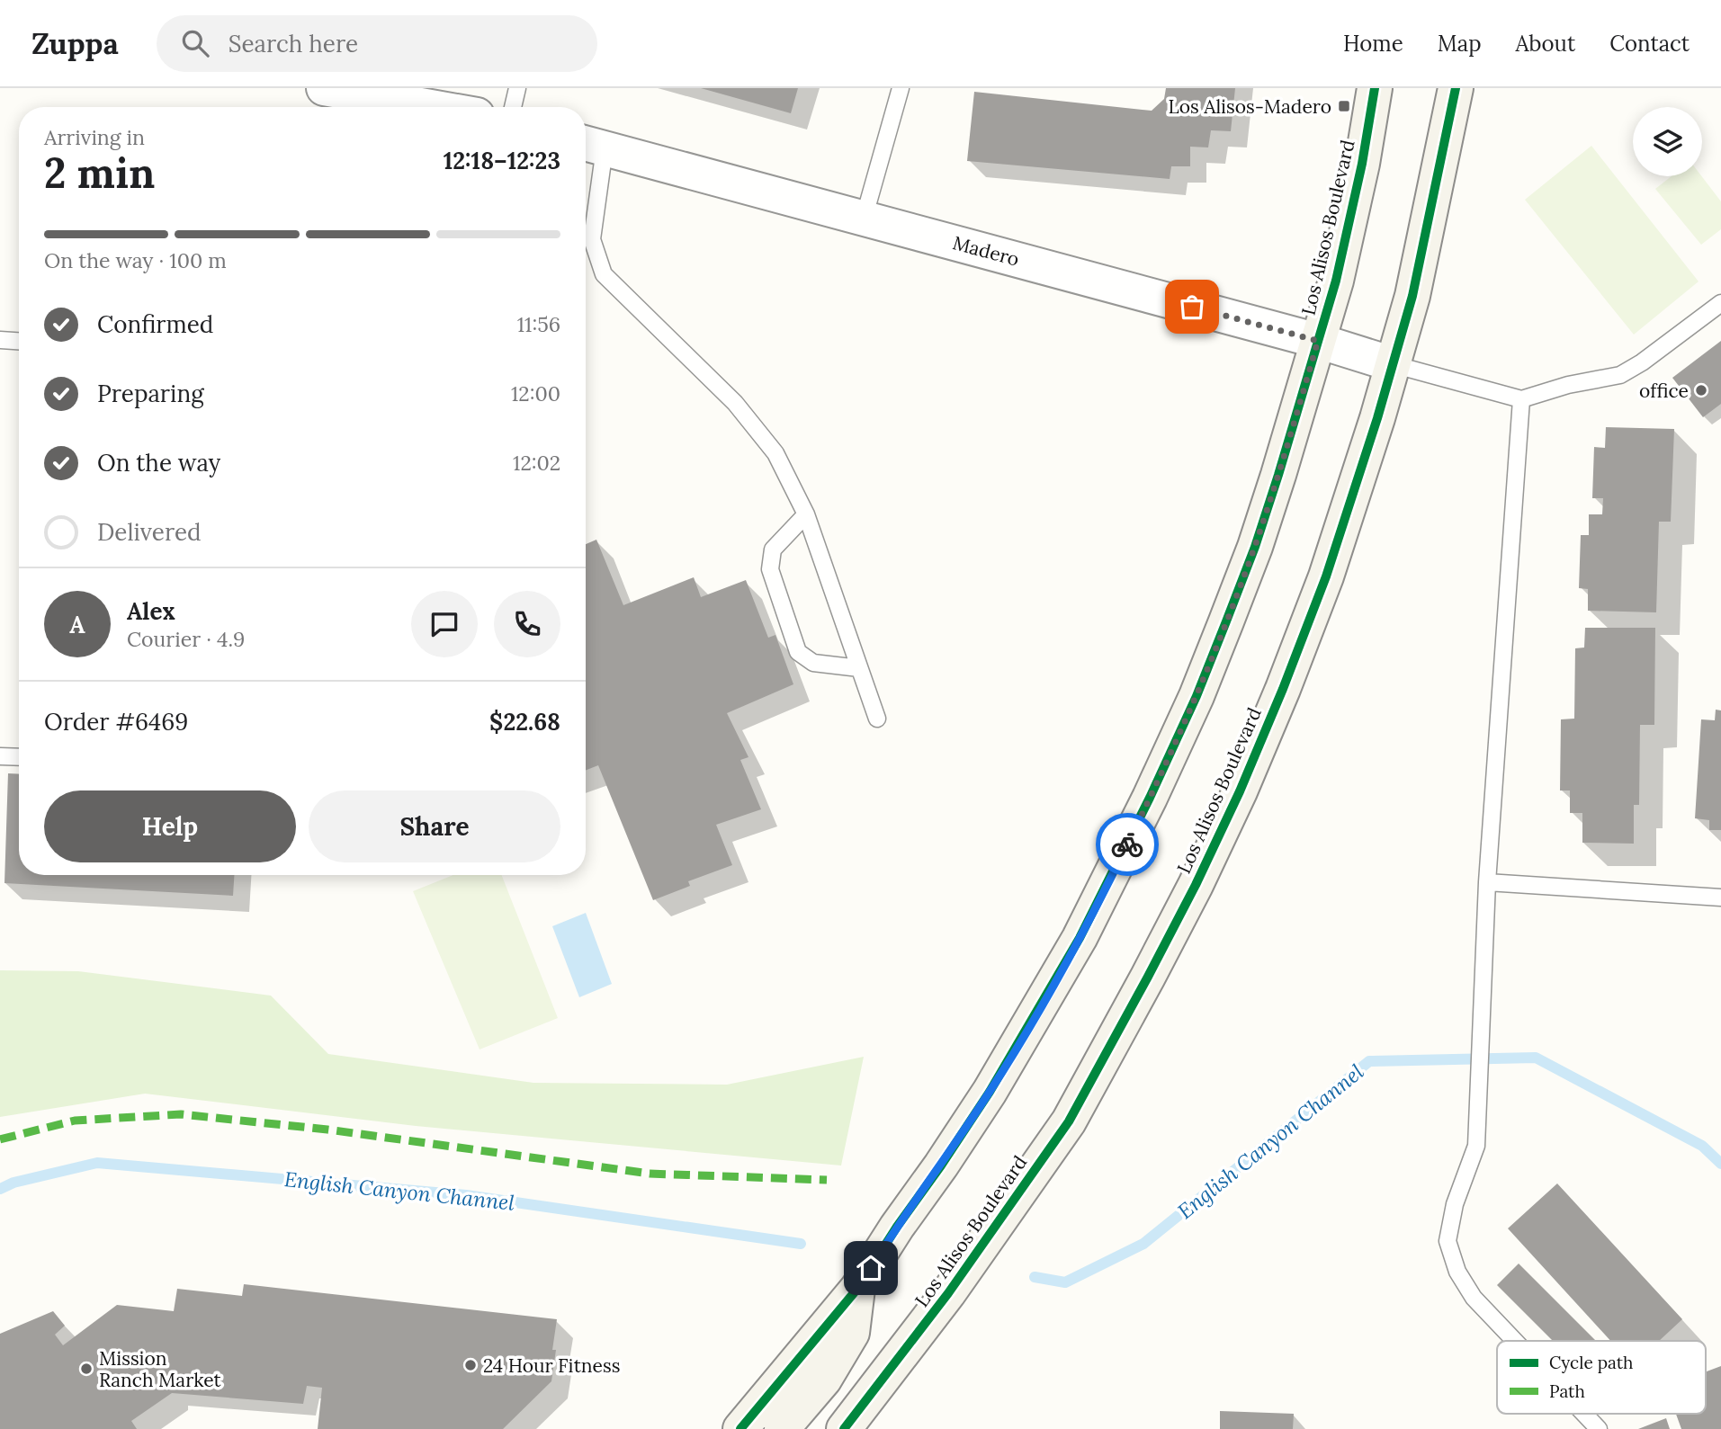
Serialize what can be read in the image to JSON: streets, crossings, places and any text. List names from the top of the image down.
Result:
{
  "streets": {
    "main road": ["Los Alisos Boulevard"],
    "street": ["Madero"]
  },
  "crossings": [
    ["Los Alisos Boulevard", "Madero"]
  ],
  "water": ["English Canyon Channel"],
  "places": {
    "transit": ["Los Alisos-Madero"],
    "other": ["office", "24 Hour Fitness", "Mission Ranch Market"]
  },
  "legend": ["Cycle path", "Path"],
  "page": {
    "header": "Zuppa",
    "search": "Search here",
    "nav": [
      "Home",
      "Map",
      "About",
      "Contact"
    ],
    "heading": ["2 min", "Arriving in", "12:18–12:23"],
    "panel": [
      "Alex",
      "Courier · 4.9",
      "Order #6469",
      "$22.68"
    ],
    "bar": "On the way · 100 m",
    "list": [
      ["Confirmed", "11:56"],
      ["Preparing", "12:00"],
      ["On the way", "12:02"],
      "Delivered"
    ],
    "round": "A",
    "buttons": ["Help", "Share"]
  }
}
